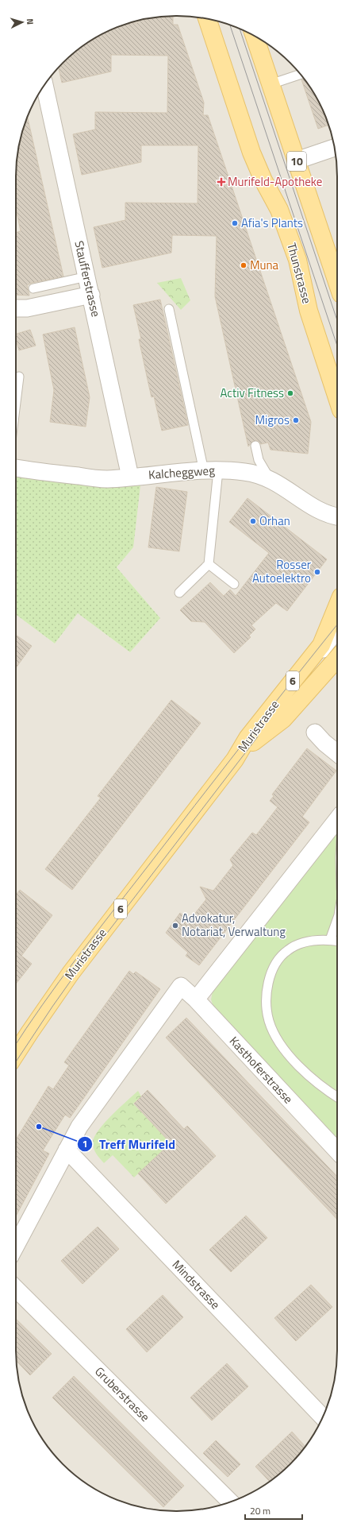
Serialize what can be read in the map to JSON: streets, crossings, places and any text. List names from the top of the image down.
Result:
{
  "streets": {
    "main road": [
      "10",
      "Thunstrasse",
      "6",
      "Muristrasse"
    ],
    "street": [
      "Staufferstrasse",
      "Kalcheggweg",
      "Kasthoferstrasse",
      "Mindstrasse",
      "Gruberstrasse"
    ]
  },
  "crossings": [
    ["Staufferstrasse", "Kalcheggweg"],
    ["Kasthoferstrasse", "Mindstrasse"]
  ],
  "places": {
    "health": ["Murifeld-Apotheke"],
    "other": [
      "Afia's Plants",
      "Muna",
      "Activ Fitness",
      "Migros",
      "Orhan",
      "Rosser Autoelektro",
      "Advokatur, Notariat, Verwaltung",
      "Treff Murifeld"
    ]
  },
  "scale_bar": "20 m",
  "north": "right"
}
